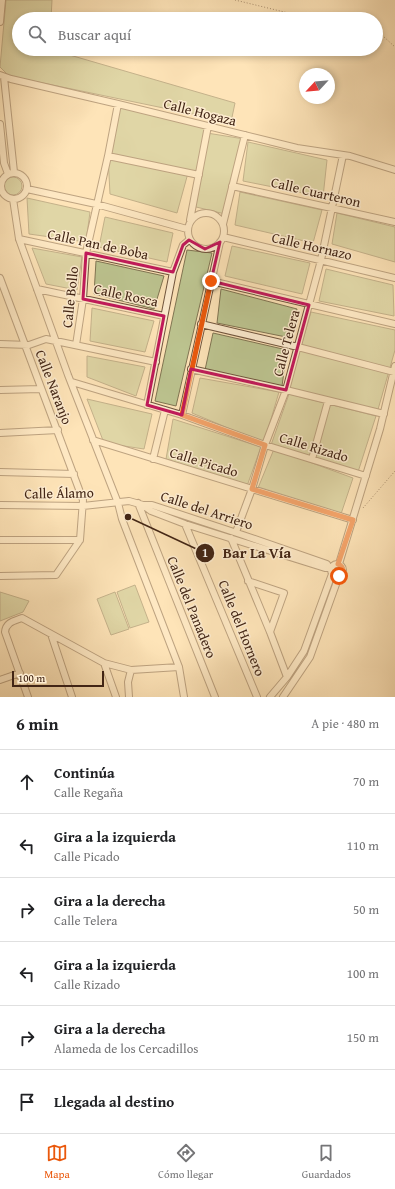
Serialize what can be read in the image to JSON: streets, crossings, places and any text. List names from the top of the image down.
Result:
{
  "streets": {
    "street": [
      "Calle Hogaza",
      "Calle Cuarteron",
      "Calle Pan de Boba",
      "Calle Hornazo",
      "Calle Rosca",
      "Calle Bollo",
      "Calle Telera",
      "Calle Naranjo",
      "Calle Rizado",
      "Calle Picado",
      "Calle Álamo",
      "Calle del Arriero",
      "Calle del Panadero",
      "Calle del Hornero"
    ]
  },
  "crossings": [
    ["Calle Hogaza", "Calle Bollo"],
    ["Calle Hogaza", "Calle Telera"],
    ["Calle Cuarteron", "Calle Telera"],
    ["Calle Pan de Boba", "Calle Bollo"],
    ["Calle Hornazo", "Calle Telera"],
    ["Calle Rosca", "Calle Bollo"],
    ["Calle Telera", "Calle Rizado"],
    ["Calle Telera", "Calle Picado"],
    ["Calle Telera", "Calle del Arriero"],
    ["Calle Naranjo", "Calle Álamo"],
    ["Calle Álamo", "Calle del Arriero"],
    ["Calle del Arriero", "Calle del Panadero"],
    ["Calle del Arriero", "Calle del Hornero"]
  ],
  "places": ["Bar La Vía"],
  "scale_bar": "100 m",
  "north": "bottom left",
  "page": {
    "search": "Buscar aquí",
    "scale": "100 m",
    "heading": ["6 min", "A pie · 480 m"],
    "list": [
      ["Continúa", "Calle Regaña", "70 m"],
      ["Gira a la izquierda", "Calle Picado", "110 m"],
      ["Gira a la derecha", "Calle Telera", "50 m"],
      ["Gira a la izquierda", "Calle Rizado", "100 m"],
      ["Gira a la derecha", "Alameda de los Cercadillos", "150 m"],
      "Llegada al destino"
    ],
    "nav": ["Mapa", "Cómo llegar", "Guardados"]
  }
}
